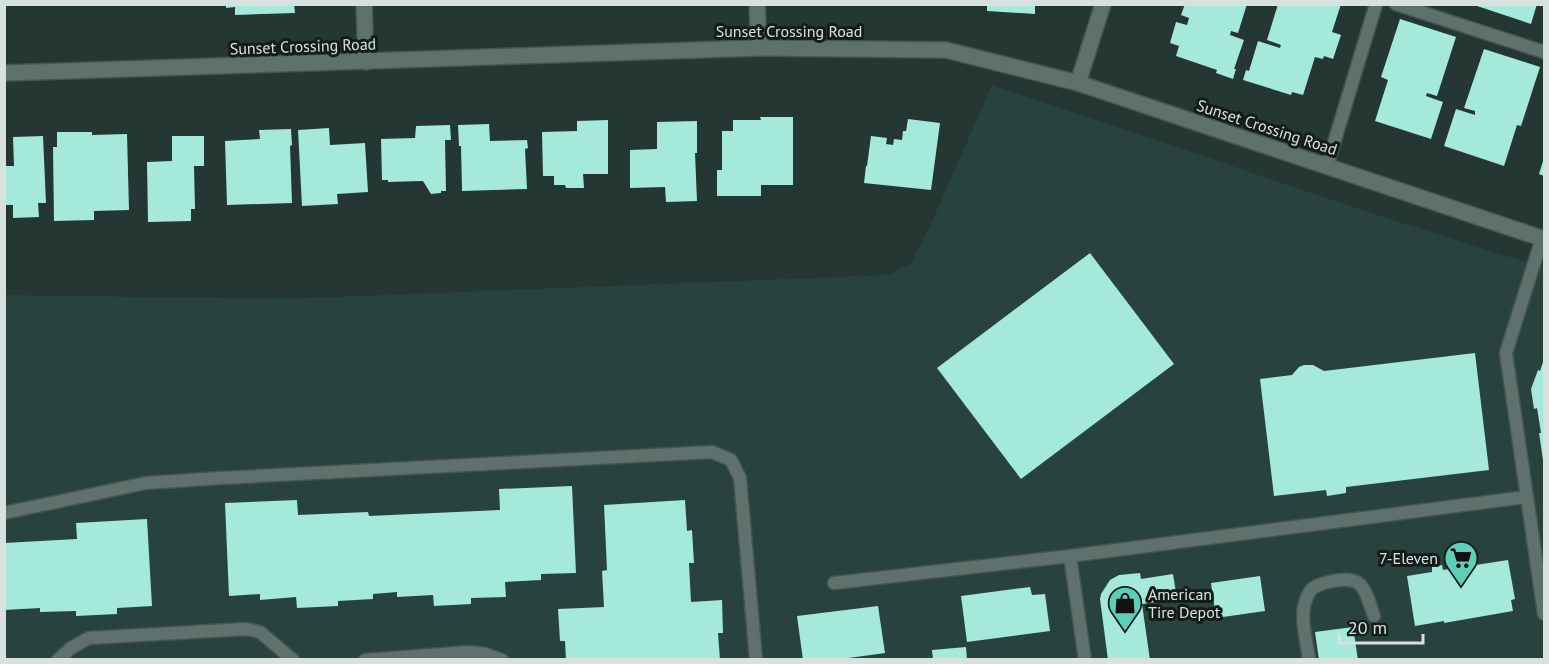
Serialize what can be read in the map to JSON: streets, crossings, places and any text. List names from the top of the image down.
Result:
{
  "streets": {
    "street": ["Sunset Crossing Road"]
  },
  "places": {
    "supermarket": ["7-Eleven"],
    "shop": ["American Tire Depot"]
  },
  "scale_bar": "20 m"
}
